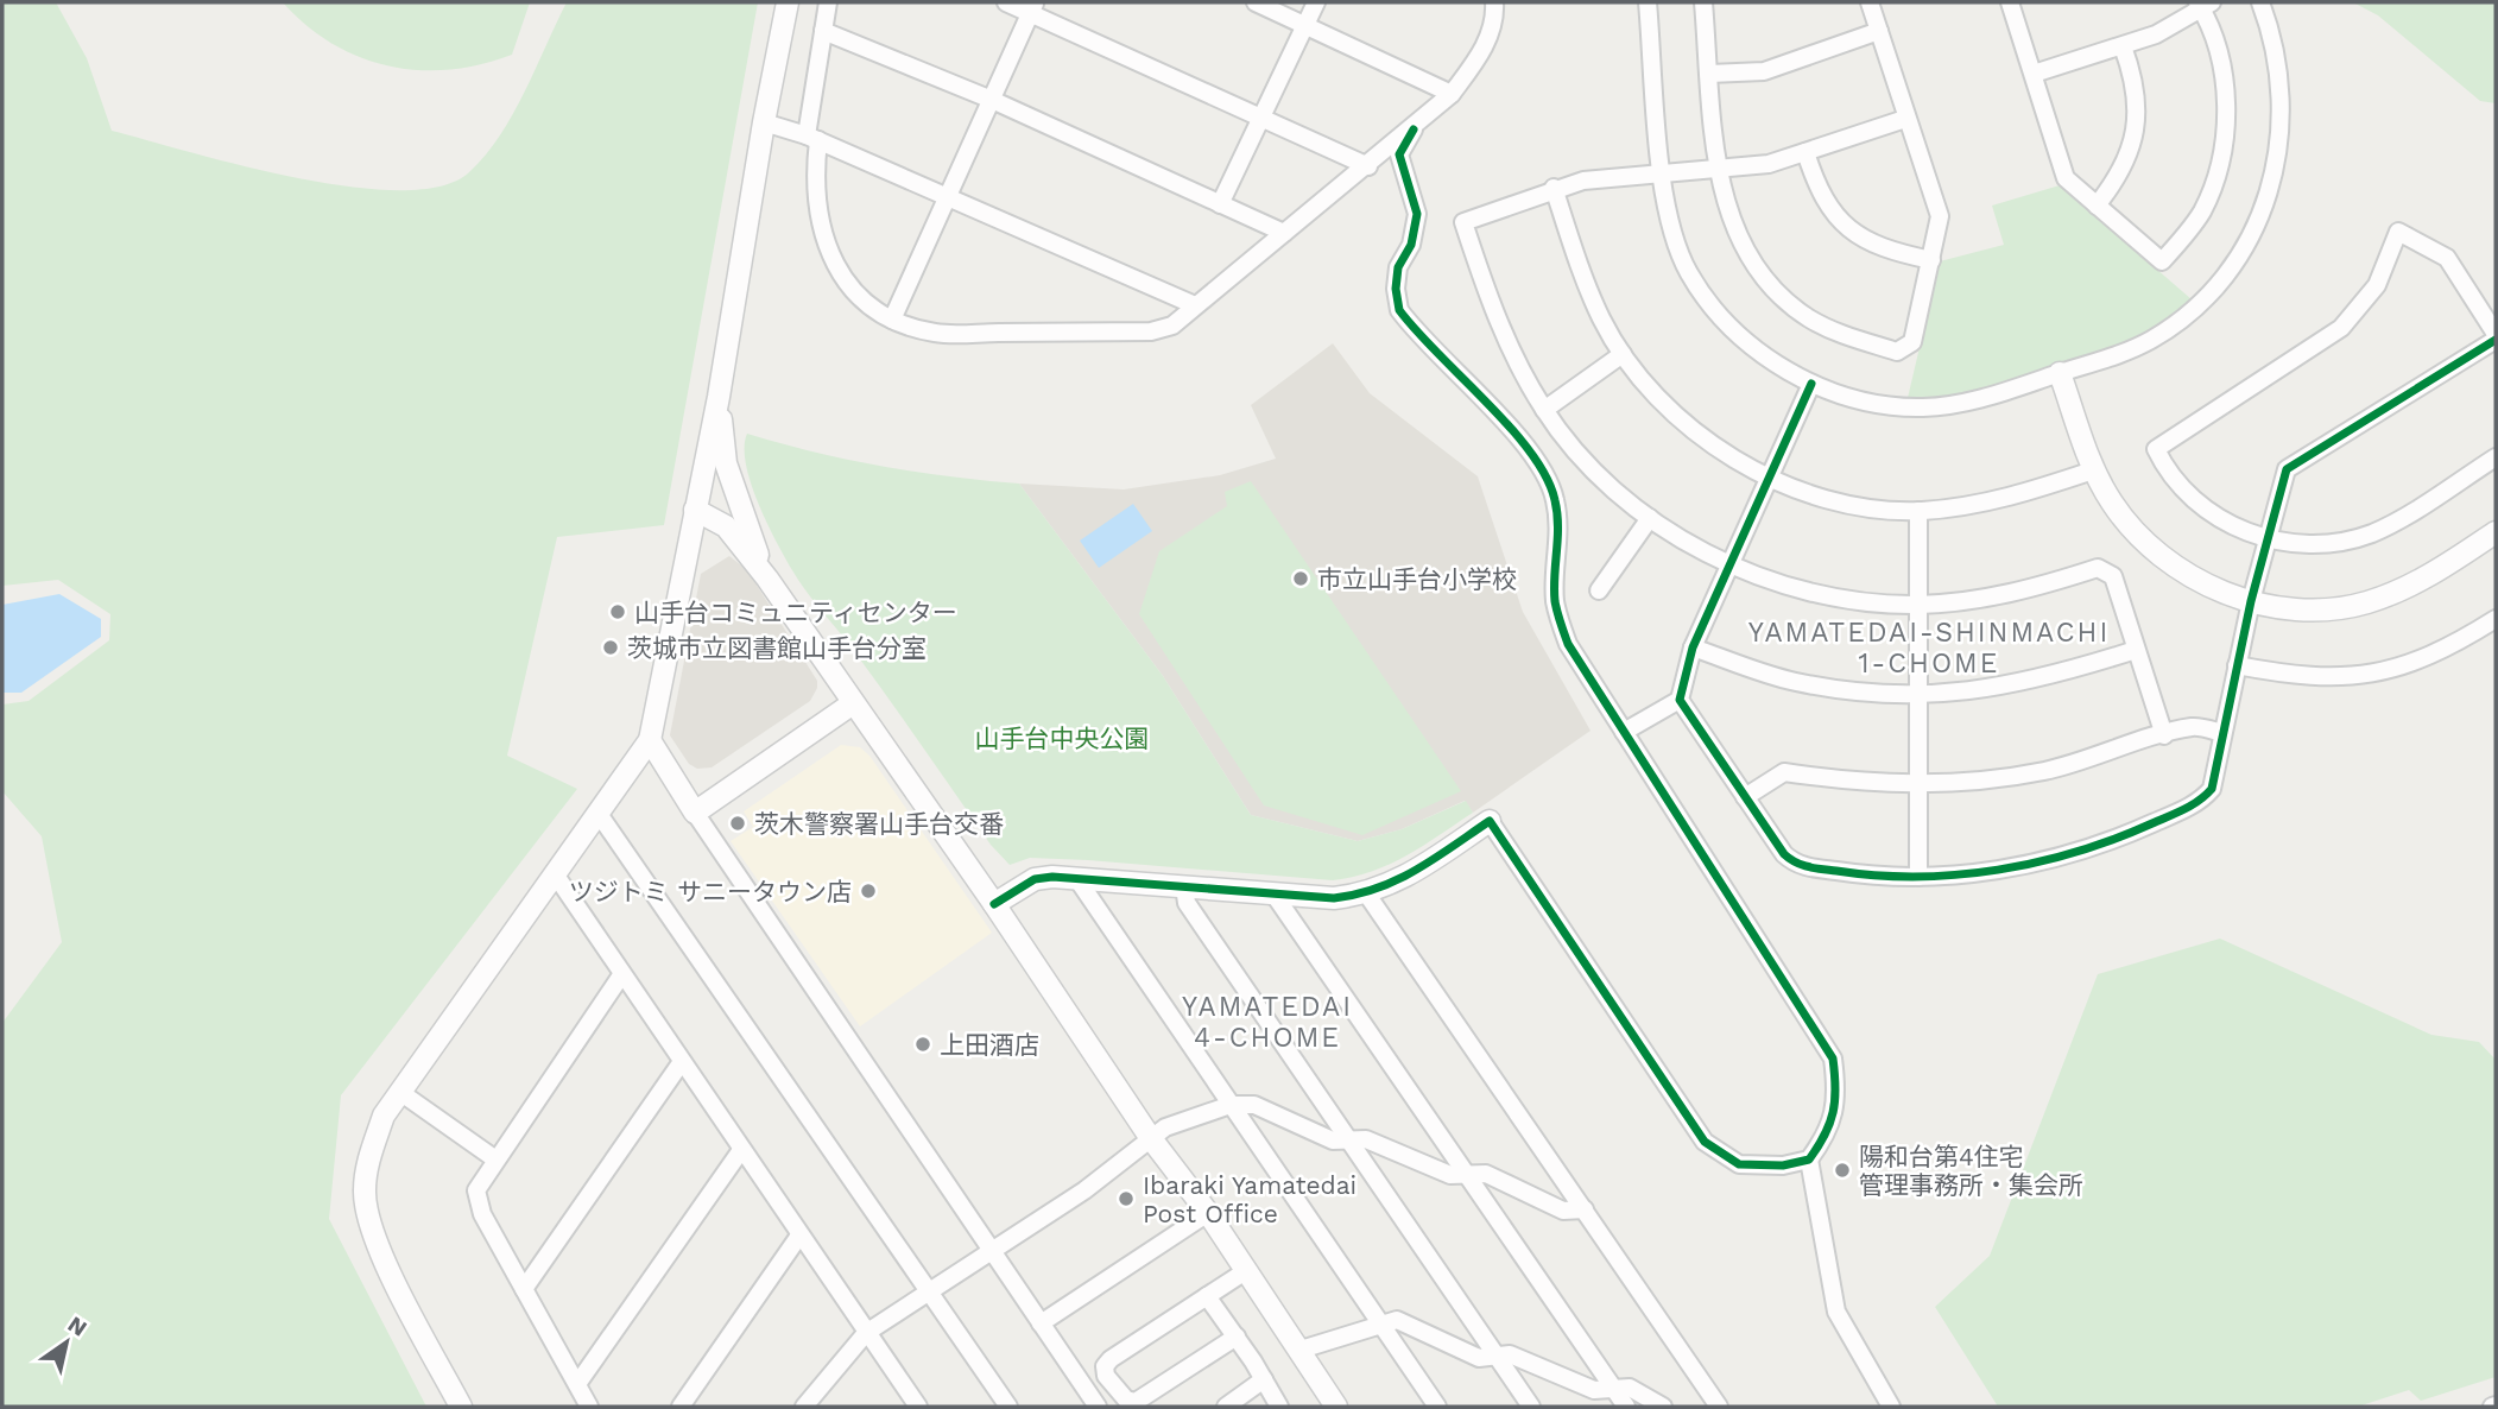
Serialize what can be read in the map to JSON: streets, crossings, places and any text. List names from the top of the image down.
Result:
{
  "districts": ["YAMATEDAI-SHINMACHI 1-CHOME", "YAMATEDAI 4-CHOME"],
  "parks": ["山手台中央公園"],
  "places": [
    "市立山手台小学校",
    "山手台コミュニティセンター",
    "茨城市立図書館山手台分室",
    "茨木警察署山手台交番",
    "ツジトミ サニータウン店",
    "上田酒店",
    "陽和台第4住宅 管理事務所・集会所",
    "Ibaraki Yamatedai Post Office"
  ],
  "north": "top right"
}
